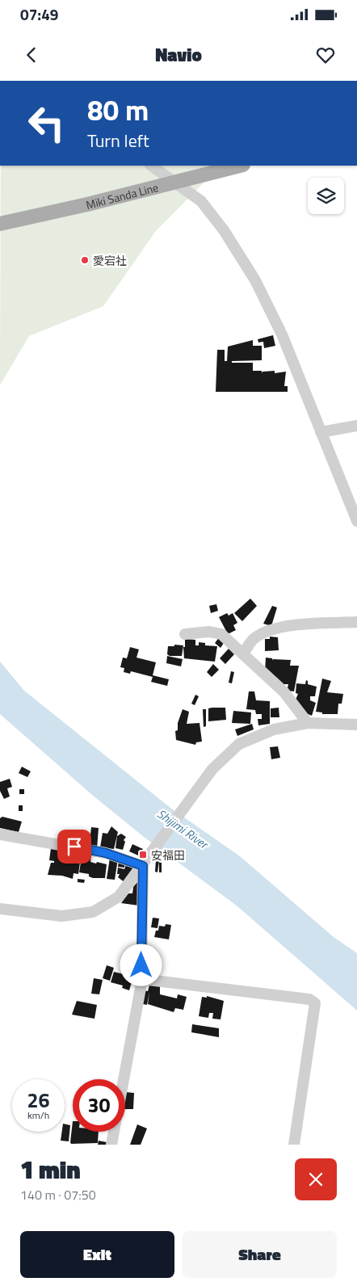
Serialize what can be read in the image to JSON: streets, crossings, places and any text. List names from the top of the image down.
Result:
{
  "streets": {
    "main road": ["Miki Sanda Line"]
  },
  "water": ["Shijimi River"],
  "places": {
    "other": ["愛宕社"],
    "transit": ["安福田"]
  },
  "page": {
    "status": "07:49",
    "header": "Navio",
    "turn": ["80 m", "Turn left"],
    "speed": "26 km/h",
    "limit": "30",
    "heading": ["1 min", "140 m · 07:50"],
    "buttons": ["Exit", "Share"]
  }
}
